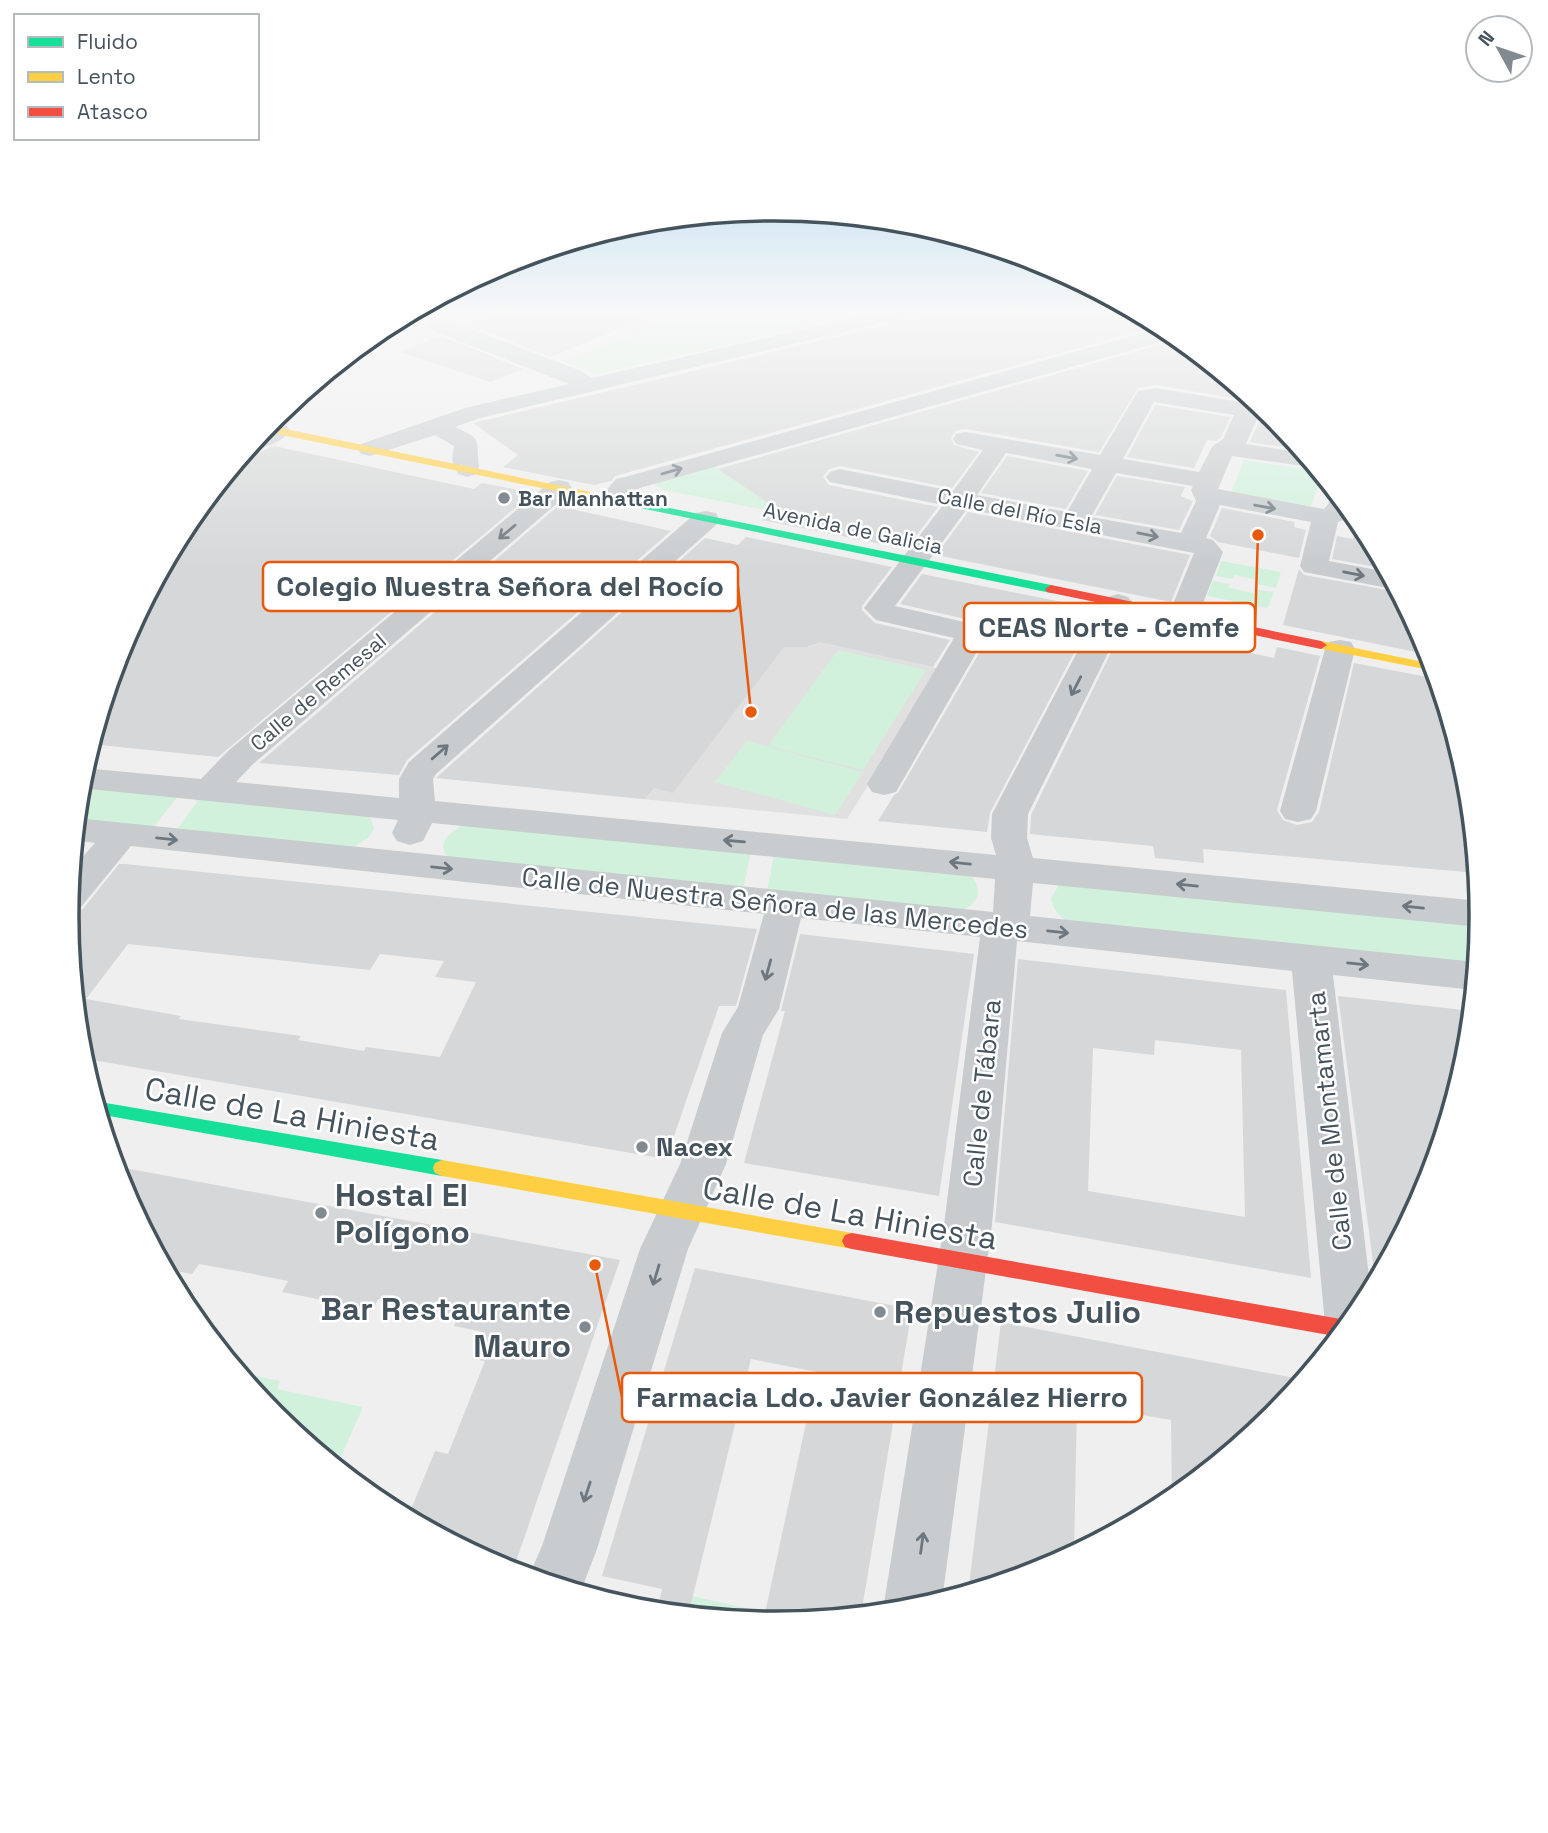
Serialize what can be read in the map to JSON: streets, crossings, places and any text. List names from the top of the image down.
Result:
{
  "streets": {
    "main road": ["Avenida de Galicia", "Calle de La Hiniesta"],
    "street": [
      "Calle del Río Esla",
      "Calle de Remesal",
      "Calle de Nuestra Señora de las Mercedes",
      "Calle de Tábara",
      "Calle de Montamarta"
    ]
  },
  "crossings": [
    ["Avenida de Galicia", "Calle de Remesal"],
    ["Avenida de Galicia", "Calle de Tábara"],
    ["Calle de Nuestra Señora de las Mercedes", "Calle de Tábara"],
    ["Calle de Nuestra Señora de las Mercedes", "Calle de Montamarta"],
    ["Calle de Tábara", "Calle de La Hiniesta"]
  ],
  "places": [
    "Bar Manhattan",
    "CEAS Norte - Cemfe",
    "Colegio Nuestra Señora del Rocío",
    "Nacex",
    "Hostal El Polígono",
    "Farmacia Ldo. Javier González Hierro",
    "Repuestos Julio",
    "Bar Restaurante Mauro"
  ],
  "legend": ["Fluido", "Lento", "Atasco"],
  "north": "top left"
}
